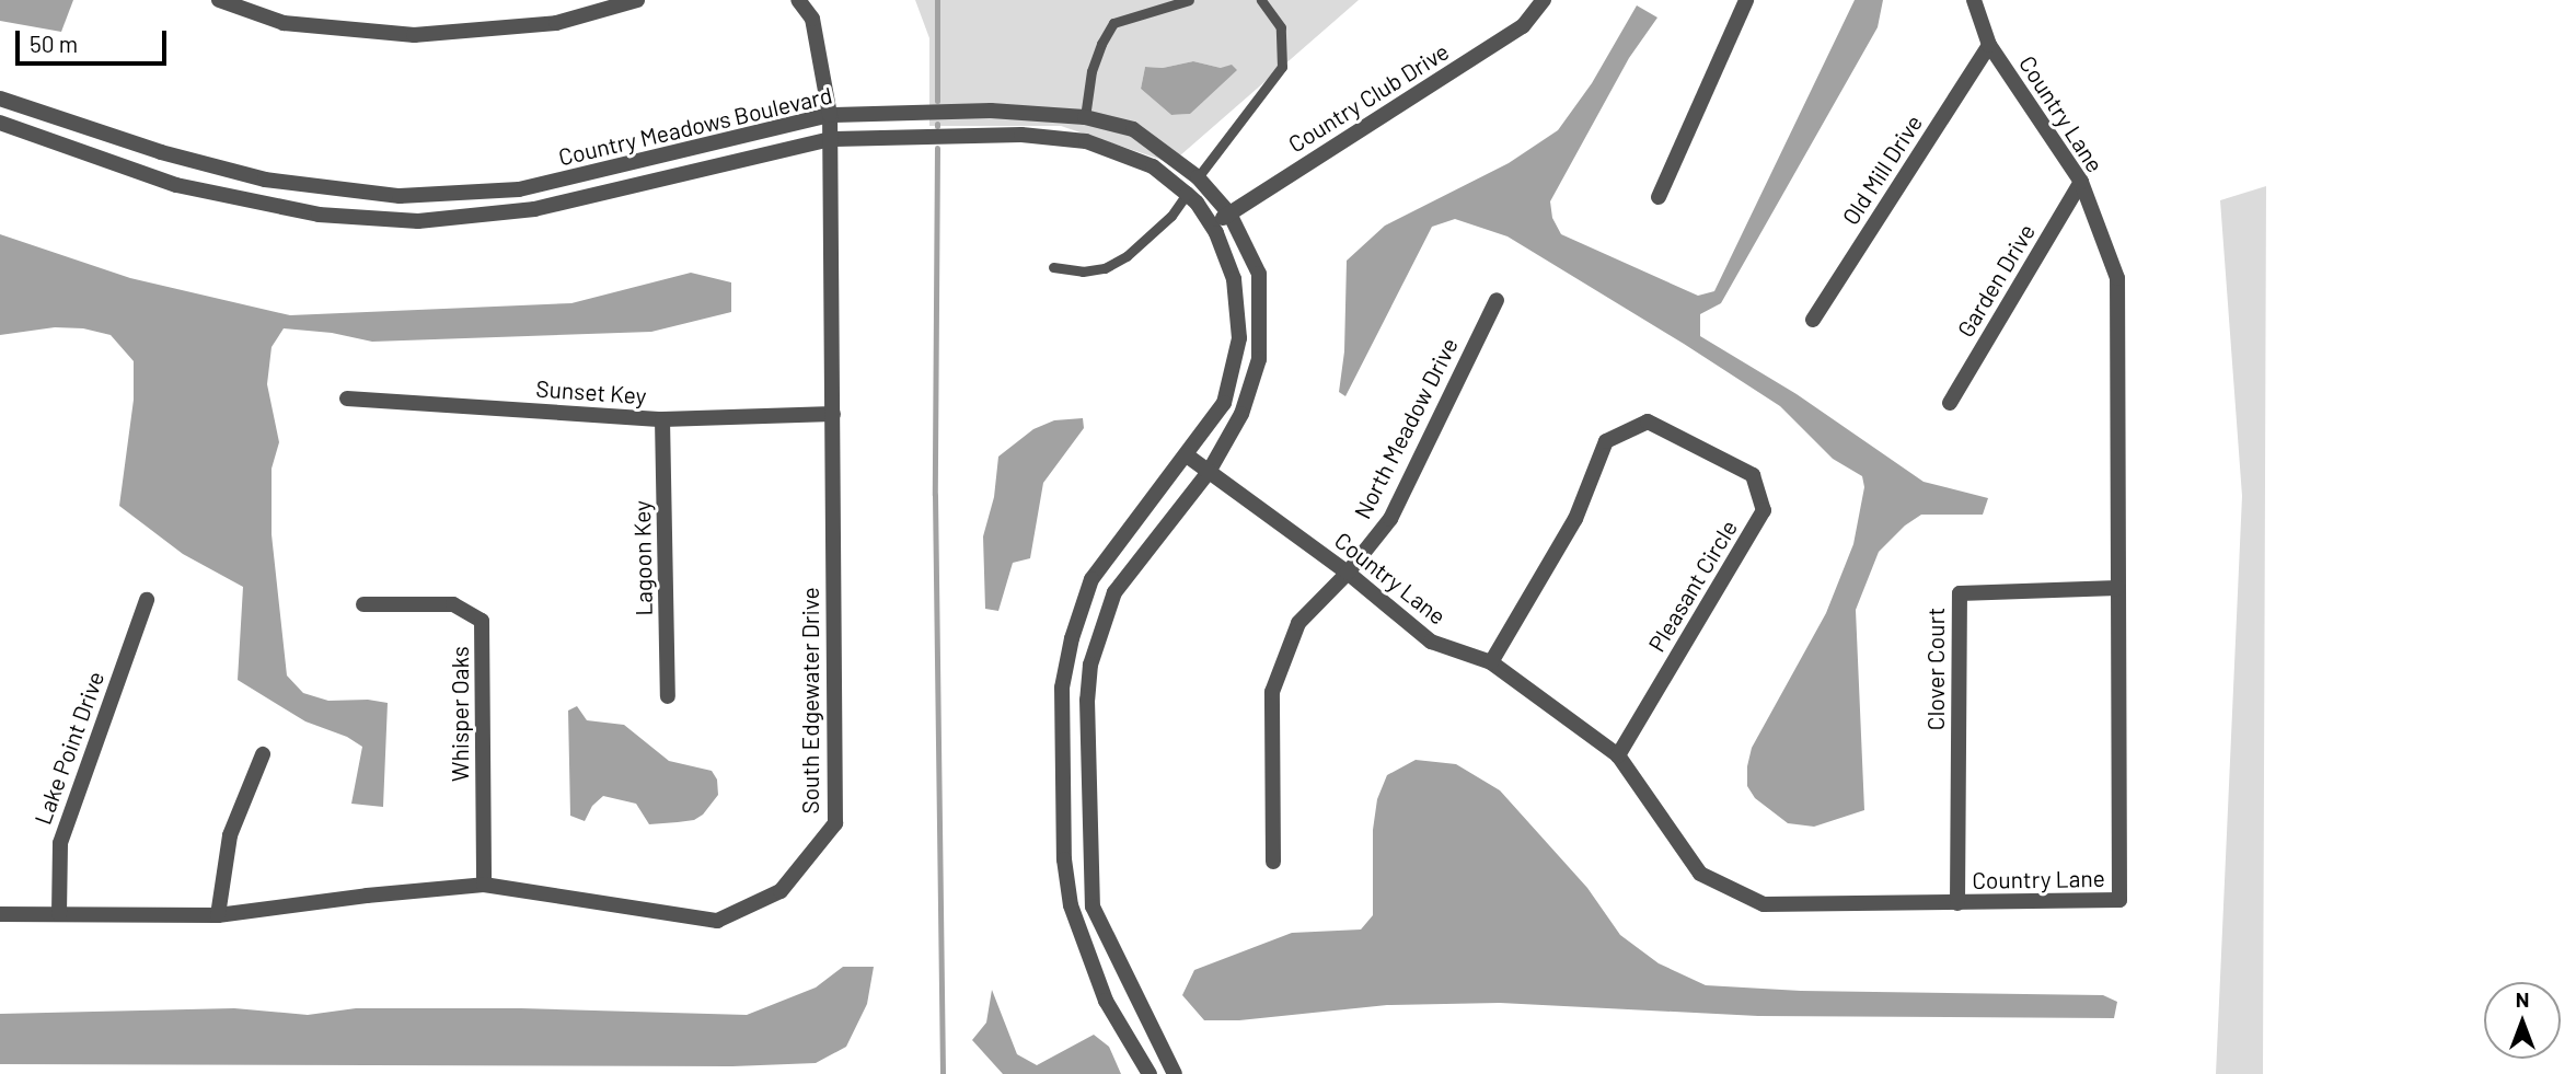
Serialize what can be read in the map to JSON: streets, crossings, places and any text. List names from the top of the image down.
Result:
{
  "streets": {
    "street": [
      "Country Club Drive",
      "Country Lane",
      "Country Meadows Boulevard",
      "Old Mill Drive",
      "Garden Drive",
      "Sunset Key",
      "North Meadow Drive",
      "Lagoon Key",
      "Pleasant Circle",
      "Clover Court",
      "South Edgewater Drive",
      "Whisper Oaks",
      "Lake Point Drive"
    ]
  },
  "crossings": [
    ["Country Club Drive", "Country Meadows Boulevard"],
    ["Country Lane", "Country Meadows Boulevard"],
    ["Country Lane", "Old Mill Drive"],
    ["Country Lane", "Garden Drive"],
    ["Country Lane", "North Meadow Drive"],
    ["Country Lane", "Pleasant Circle"],
    ["Country Lane", "Clover Court"],
    ["Country Meadows Boulevard", "South Edgewater Drive"],
    ["Sunset Key", "Lagoon Key"],
    ["Sunset Key", "South Edgewater Drive"],
    ["South Edgewater Drive", "Whisper Oaks"],
    ["South Edgewater Drive", "Lake Point Drive"]
  ],
  "scale_bar": "50 m",
  "north": "top"
}
